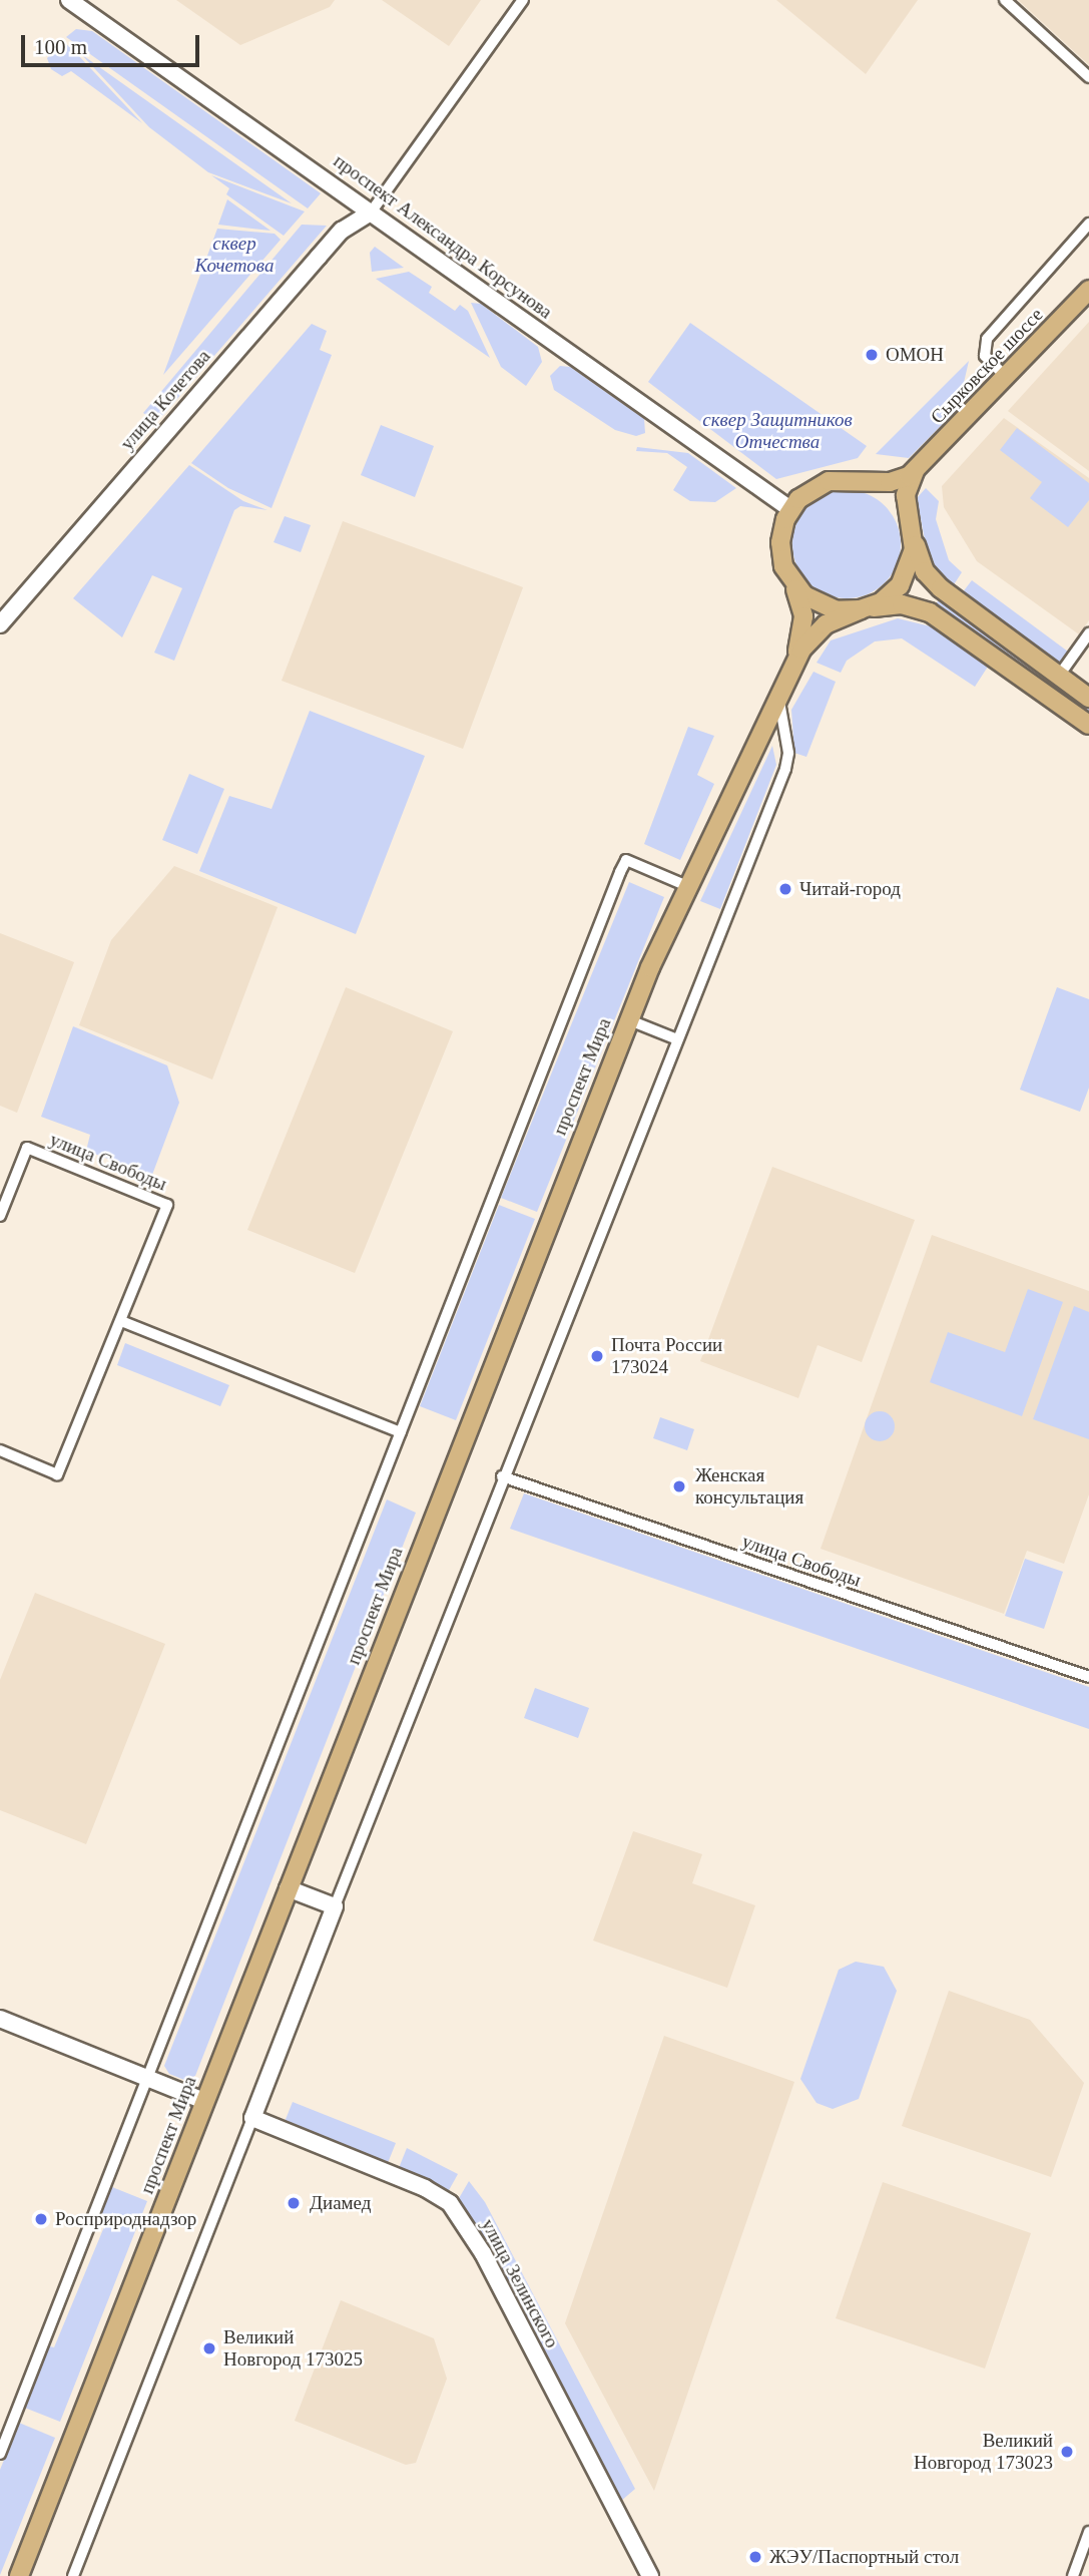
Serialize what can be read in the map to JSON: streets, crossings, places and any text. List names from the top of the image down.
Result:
{
  "streets": {
    "main road": ["Сырковское шоссе", "проспект Мира"],
    "street": [
      "проспект Александра Корсунова",
      "улица Кочетова",
      "улица Свободы",
      "улица Зелинского"
    ]
  },
  "crossings": [
    ["проспект Александра Корсунова", "улица Кочетова"],
    ["проспект Александра Корсунова", "проспект Мира"]
  ],
  "parks": ["сквер Кочетова", "сквер Защитников Отчества"],
  "places": [
    "ОМОН",
    "Читай-город",
    "Почта России 173024",
    "Женская консультация",
    "Диамед",
    "Росприроднадзор",
    "Великий Новгород 173025",
    "Великий Новгород 173023",
    "ЖЭУ/Паспортный стол"
  ],
  "scale_bar": "100 m"
}
